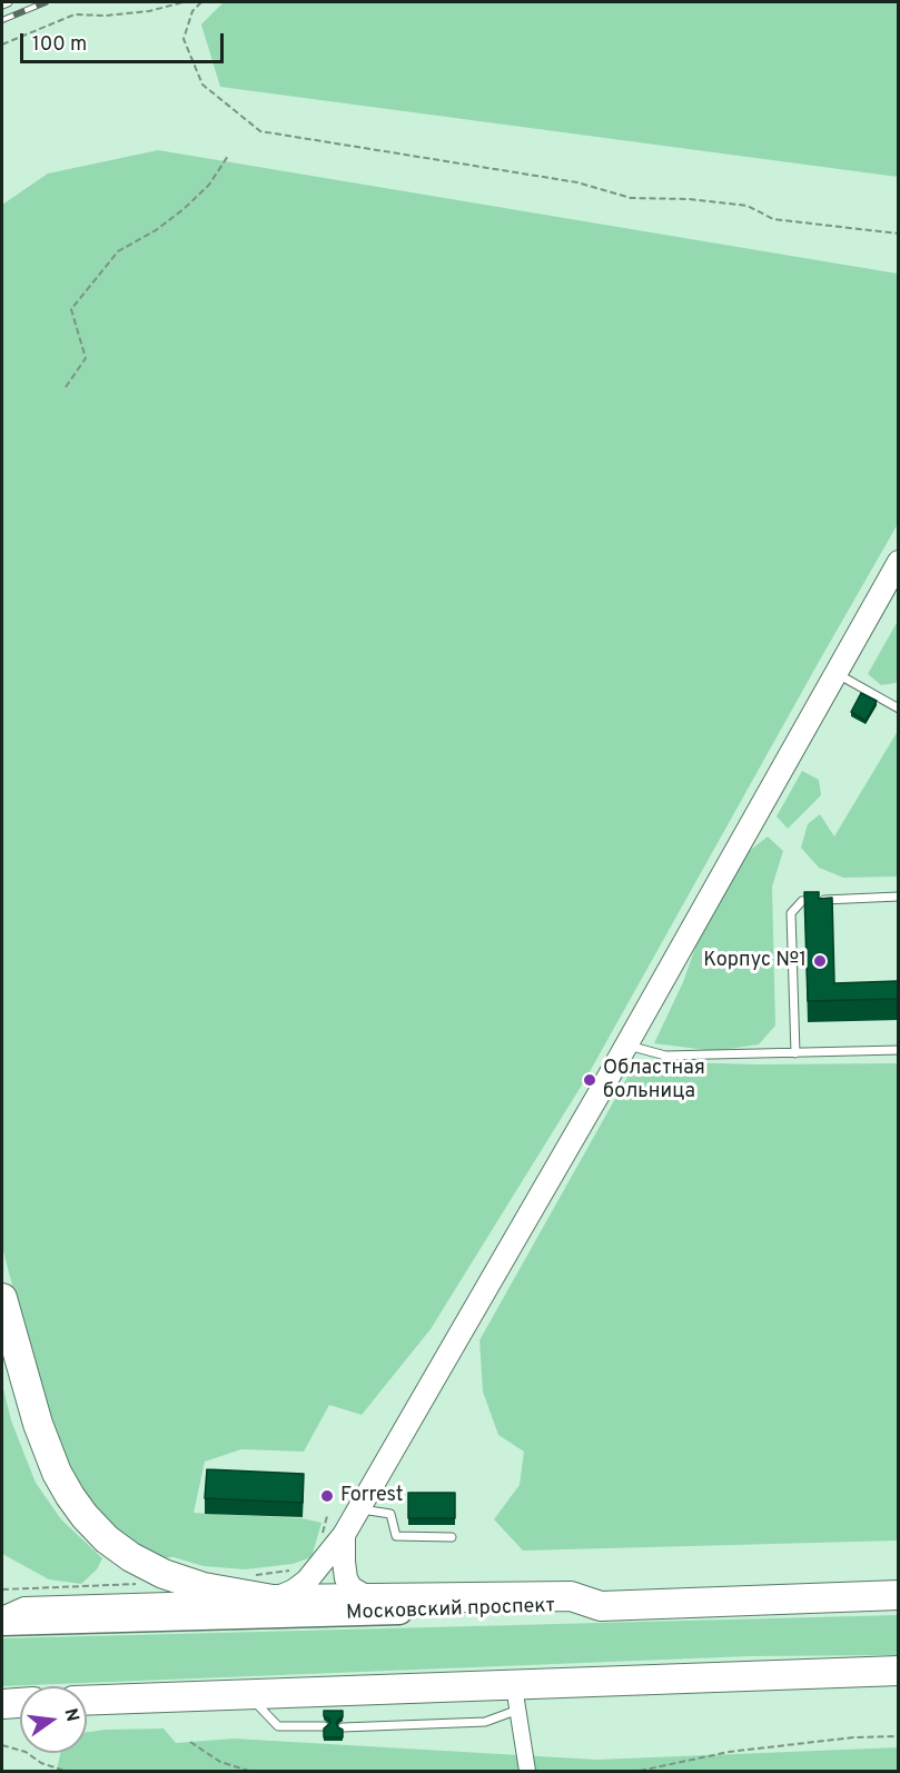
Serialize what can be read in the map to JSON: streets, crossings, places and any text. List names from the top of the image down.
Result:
{
  "streets": {
    "highway": ["Московский проспект"]
  },
  "places": ["Корпус №1", "Областная больница", "Forrest"],
  "scale_bar": "100 m",
  "north": "right"
}
